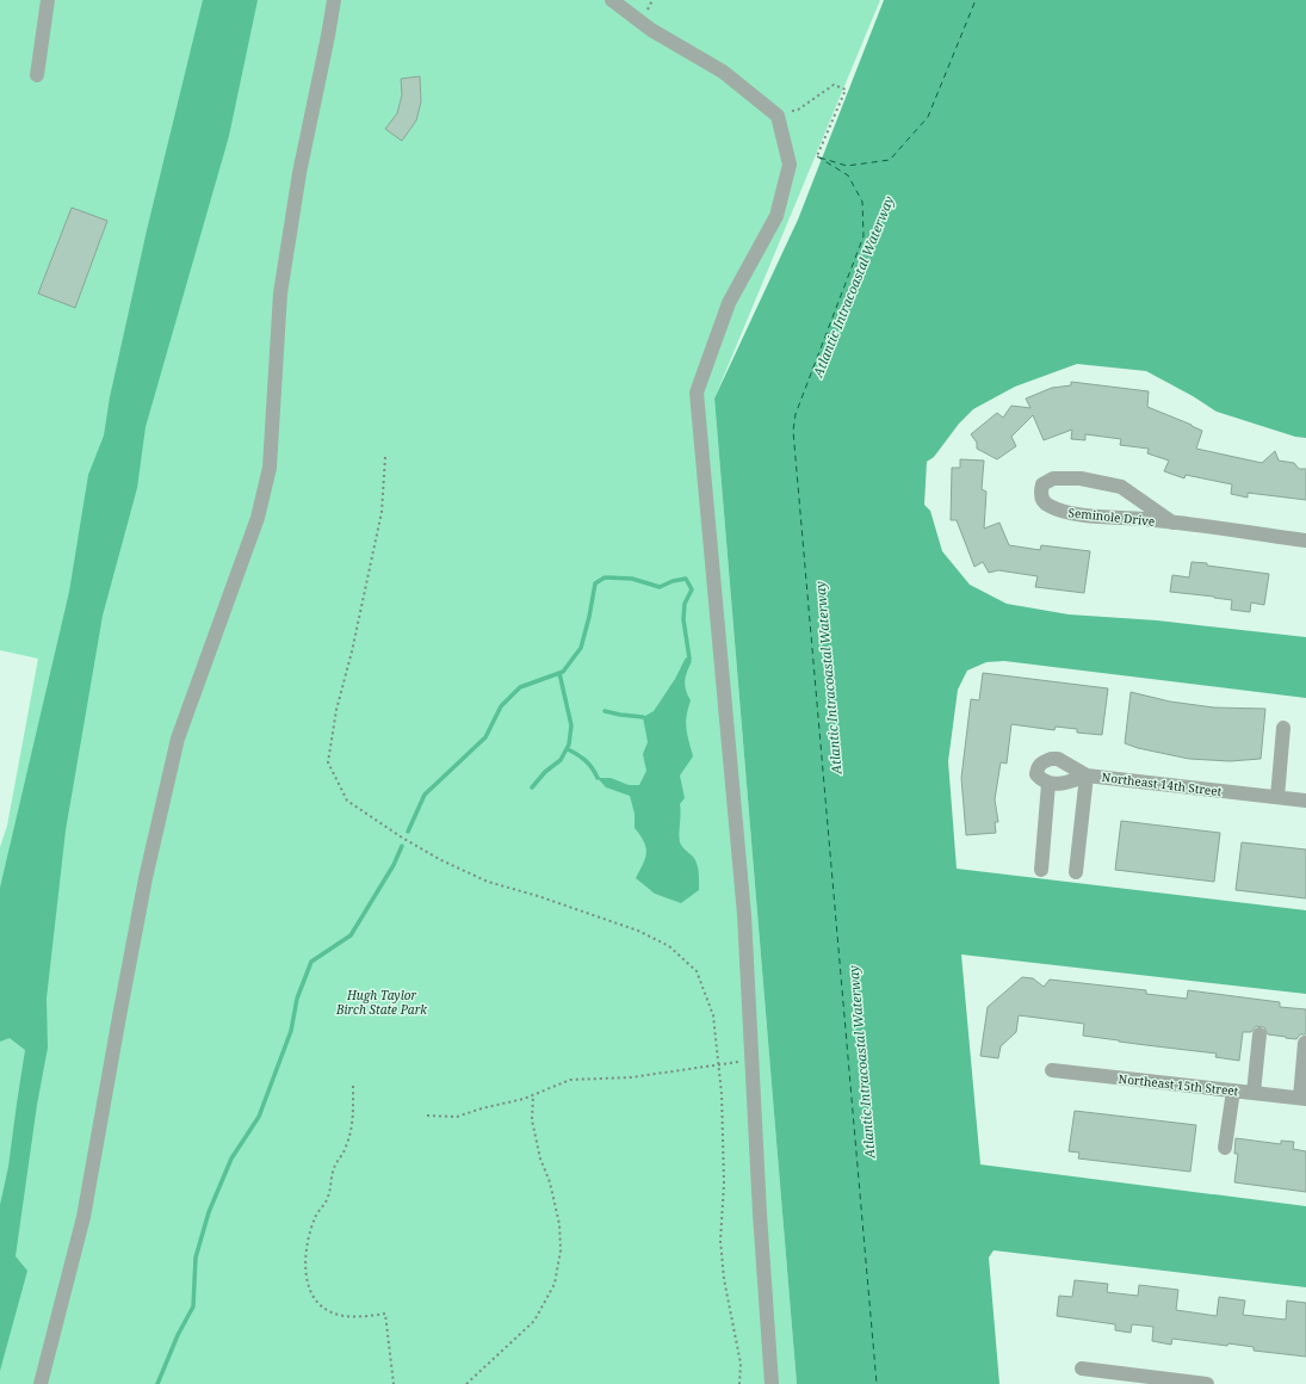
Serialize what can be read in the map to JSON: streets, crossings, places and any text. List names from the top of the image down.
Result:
{
  "streets": {
    "street": ["Seminole Drive", "Northeast 14th Street", "Northeast 15th Street"]
  },
  "water": ["Atlantic Intracoastal Waterway"],
  "parks": ["Hugh Taylor Birch State Park"]
}
